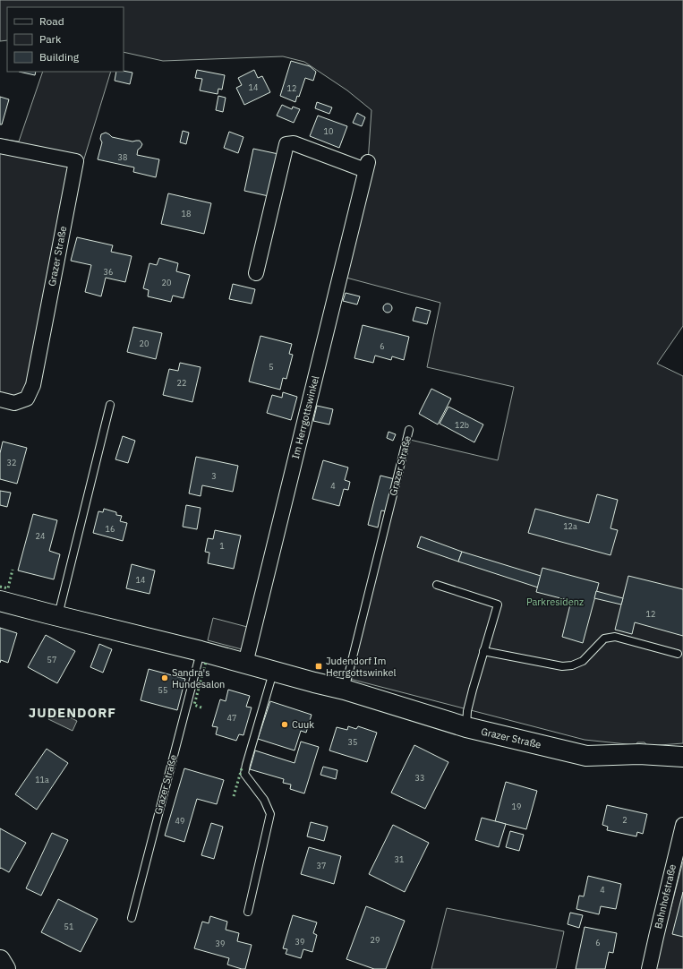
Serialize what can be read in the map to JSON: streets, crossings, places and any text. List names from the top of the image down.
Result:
{
  "streets": {
    "main road": ["Grazer Straße"],
    "street": ["Im Herrgottswinkel", "Bahnhofstraße"]
  },
  "crossings": [
    ["Grazer Straße", "Im Herrgottswinkel"]
  ],
  "districts": ["JUDENDORF"],
  "parks": ["Parkresidenz"],
  "places": {
    "transit": ["Judendorf Im Herrgottswinkel"],
    "other": ["Sandra's Hundesalon", "Cuuk"]
  },
  "house_numbers": [
    "14",
    "12",
    "10",
    "38",
    "18",
    "36",
    "20",
    "20",
    "6",
    "5",
    "22",
    "12b",
    "32",
    "3",
    "4",
    "12a",
    "16",
    "24",
    "1",
    "14",
    "12",
    "57",
    "55",
    "47",
    "35",
    "33",
    "11a",
    "19",
    "2",
    "49",
    "31",
    "37",
    "4",
    "51",
    "29",
    "39",
    "6",
    "39"
  ],
  "legend": ["Road", "Park", "Building"]
}
